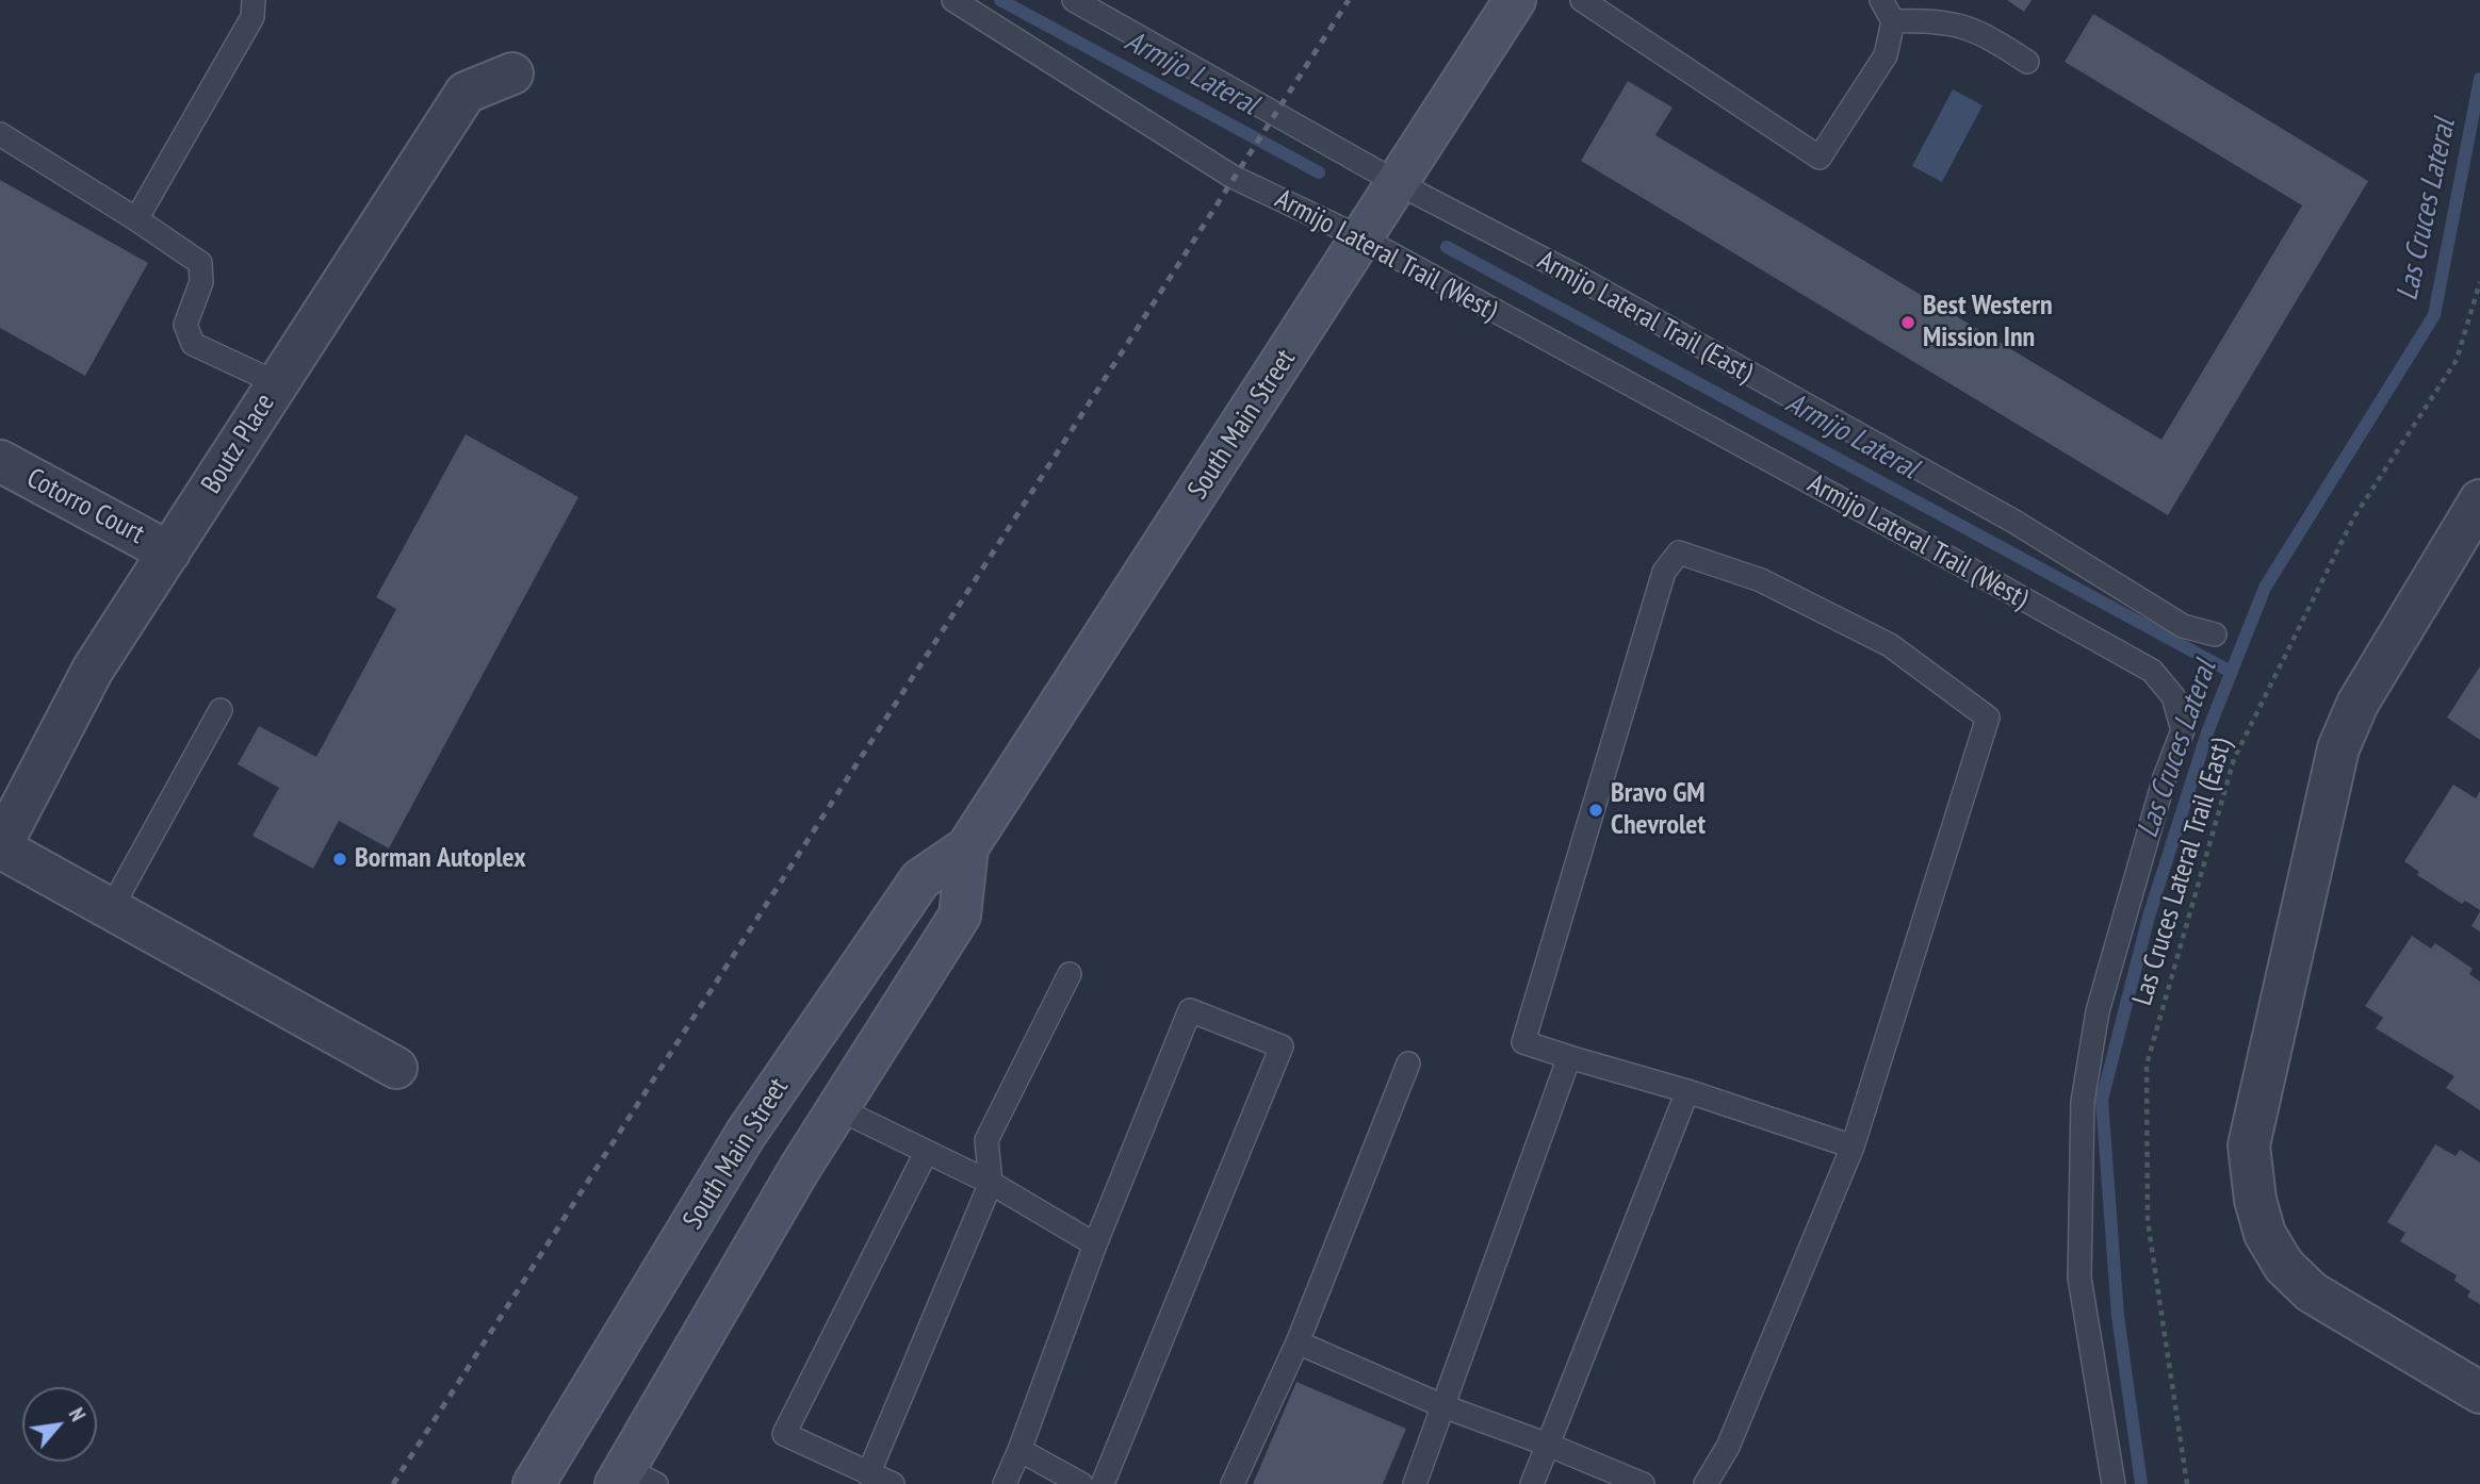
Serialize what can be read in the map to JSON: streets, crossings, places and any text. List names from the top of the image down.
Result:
{
  "streets": {
    "main road": ["South Main Street"],
    "street": ["Boutz Place", "Cotorro Court"],
    "lane": ["Armijo Lateral Trail (West)", "Armijo Lateral Trail (East)"],
    "path": ["Las Cruces Lateral Trail (East)"]
  },
  "crossings": [
    ["Armijo Lateral Trail (West)", "South Main Street"],
    ["Armijo Lateral Trail (East)", "South Main Street"],
    ["Boutz Place", "Cotorro Court"]
  ],
  "water": ["Armijo Lateral", "Las Cruces Lateral"],
  "places": ["Best Western Mission Inn", "Bravo GM Chevrolet", "Borman Autoplex"],
  "north": "top right"
}
